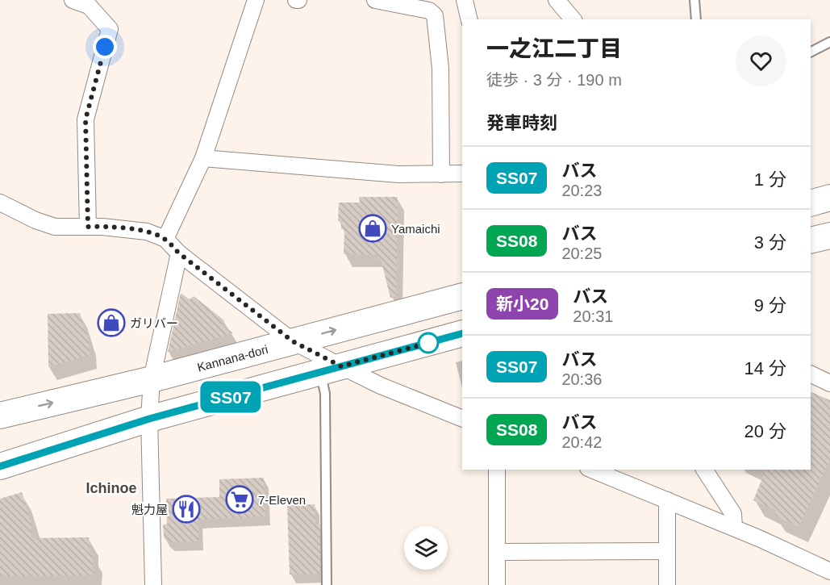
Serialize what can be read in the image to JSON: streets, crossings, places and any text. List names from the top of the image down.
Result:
{
  "streets": {
    "main road": ["Kannana-dori"]
  },
  "districts": ["Ichinoe"],
  "places": {
    "shop": ["Yamaichi", "ガリバー"],
    "supermarket": ["7-Eleven"],
    "restaurant": ["魁力屋"]
  },
  "lines": ["bus line SS07"],
  "page": {
    "on_map": "SS07",
    "heading": [
      ["一之江二丁目", "徒歩 · 3 分 · 190 m"],
      "発車時刻"
    ],
    "list": [
      {
        "mark": "SS07",
        "name": "バス",
        "note": "20:23",
        "value": "1 分"
      },
      {
        "mark": "SS08",
        "name": "バス",
        "note": "20:25",
        "value": "3 分"
      },
      {
        "mark": "新小20",
        "name": "バス",
        "note": "20:31",
        "value": "9 分"
      },
      {
        "mark": "SS07",
        "name": "バス",
        "note": "20:36",
        "value": "14 分"
      },
      {
        "mark": "SS08",
        "name": "バス",
        "note": "20:42",
        "value": "20 分"
      }
    ]
  }
}
